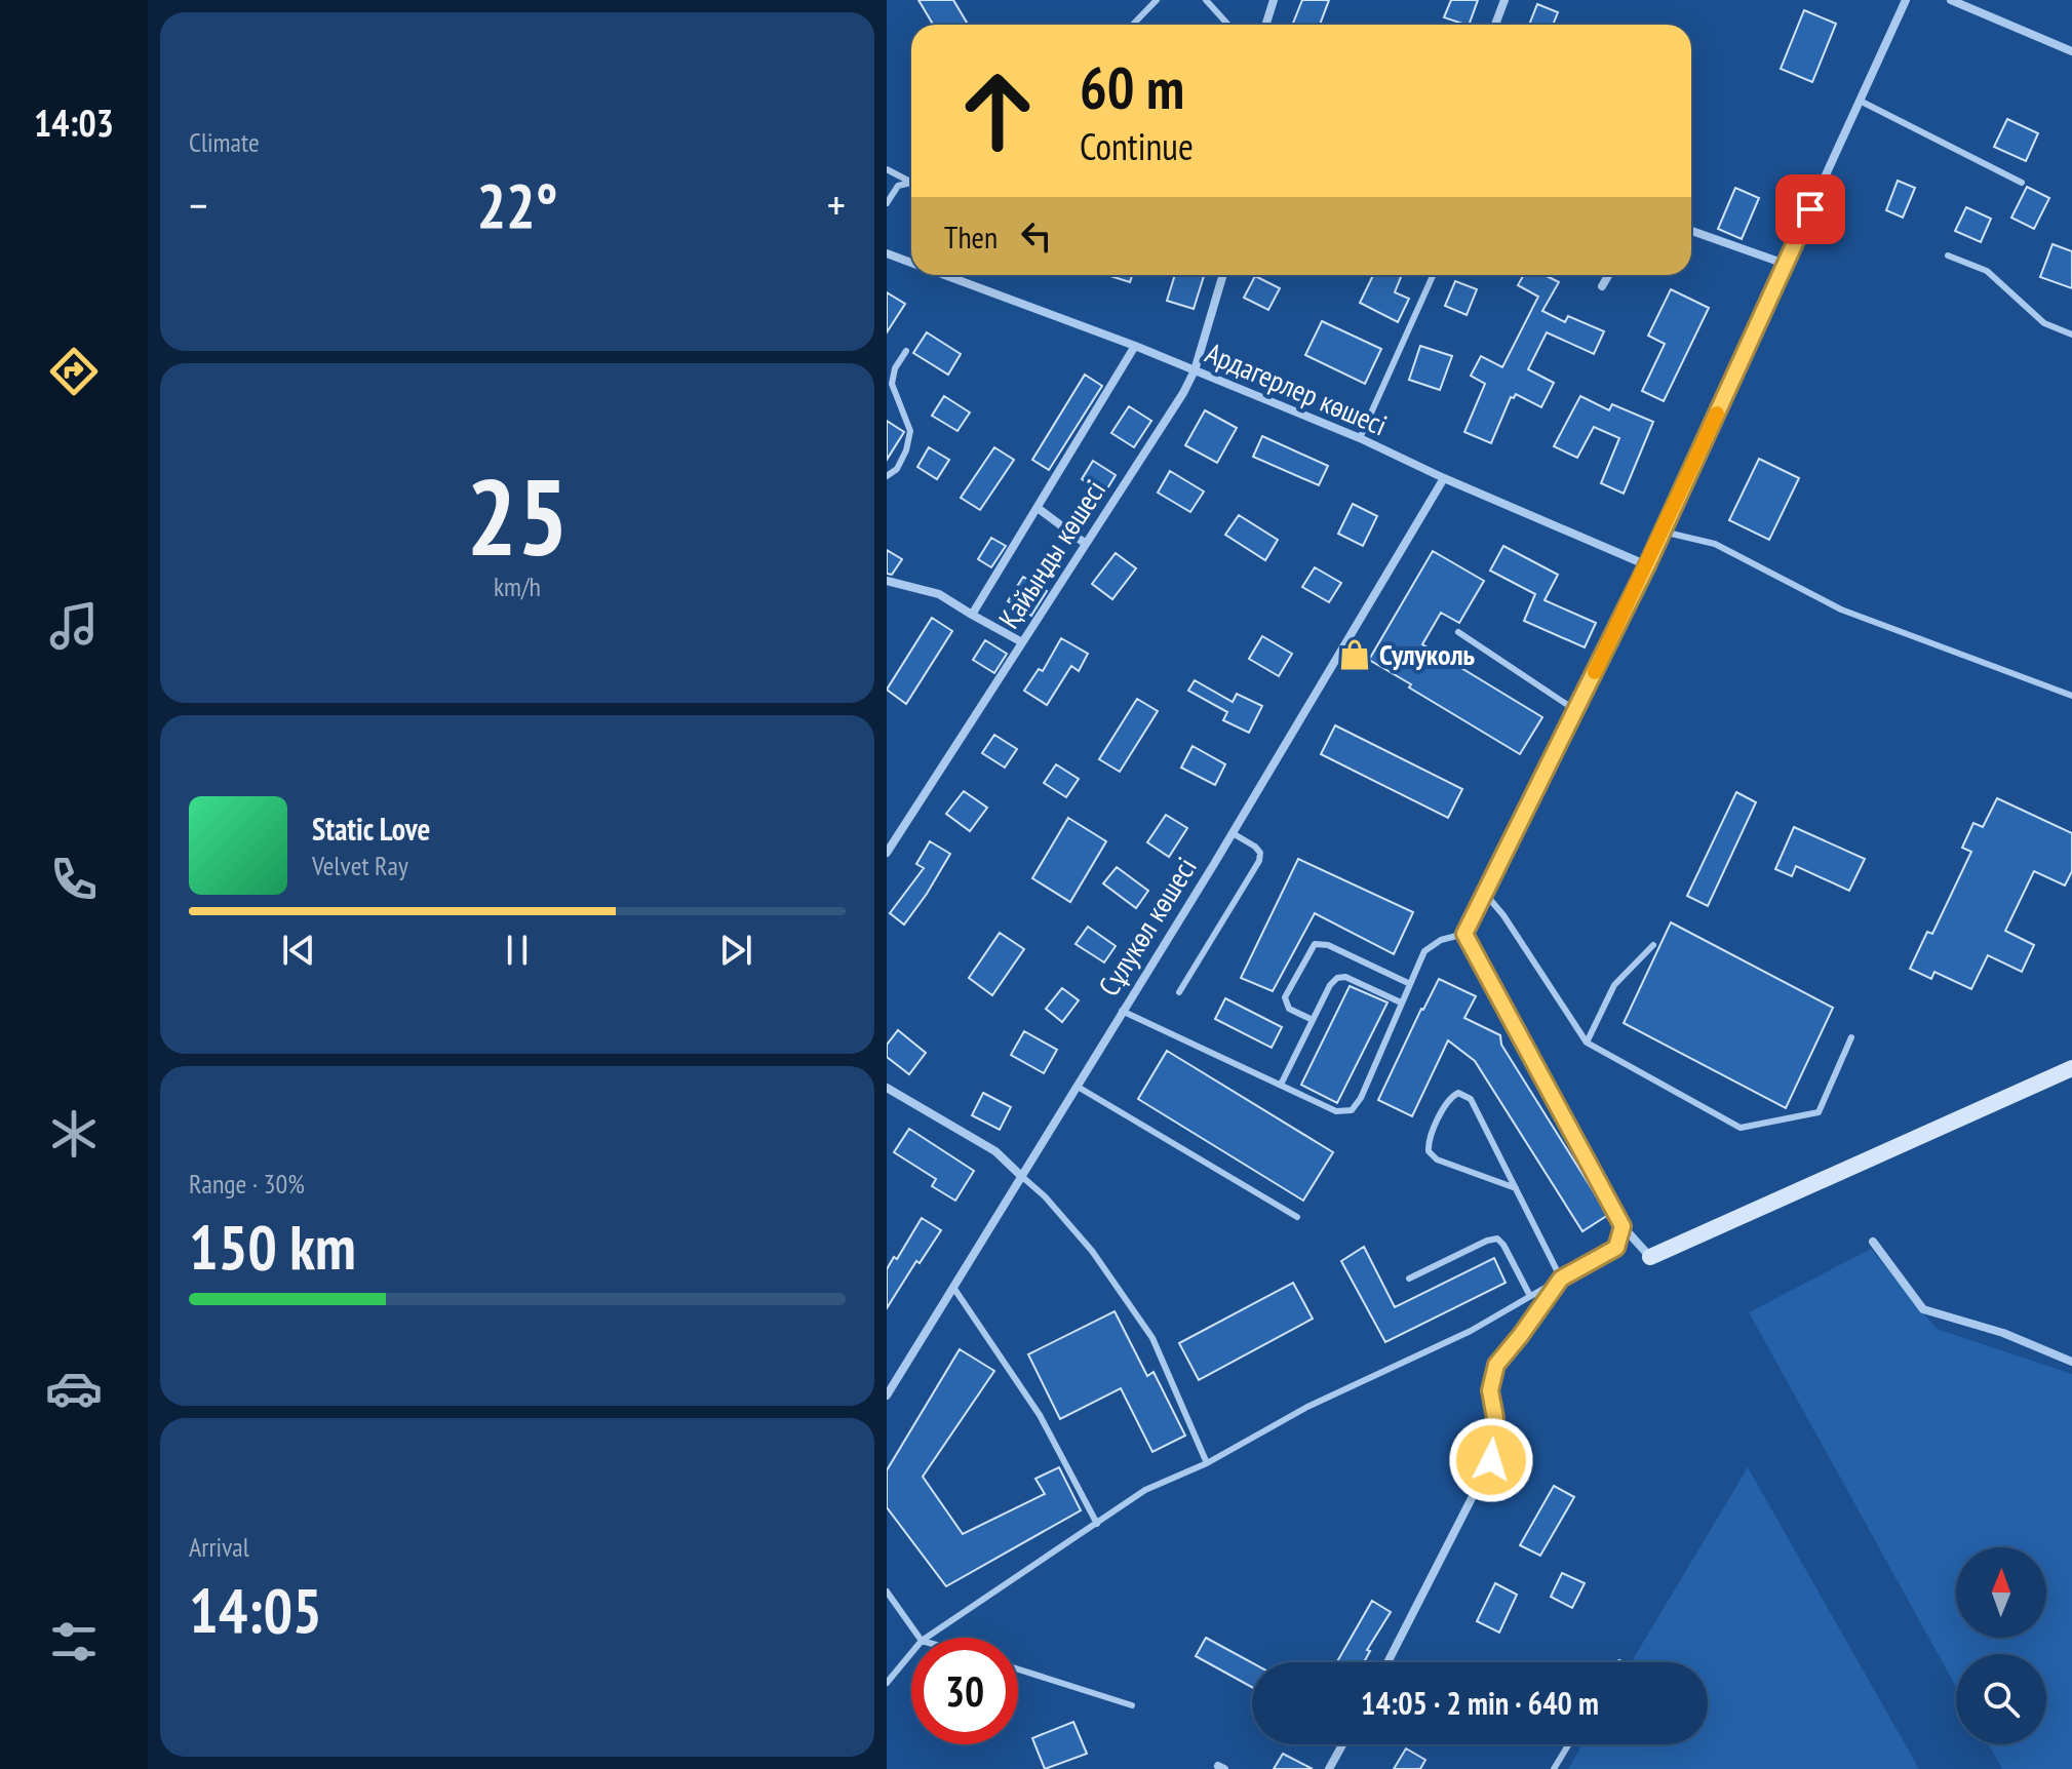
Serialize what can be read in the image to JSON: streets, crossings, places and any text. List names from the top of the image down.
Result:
{
  "streets": {
    "street": ["Ардагерлер көшесі", "Қайыңды көшесі", "Сұлукөл көшесі"]
  },
  "crossings": [
    ["Ардагерлер көшесі", "Қайыңды көшесі"],
    ["Ардагерлер көшесі", "Сұлукөл көшесі"]
  ],
  "places": {
    "shop": ["Сулуколь"]
  },
  "north": "top",
  "page": {
    "tabs": "14:03",
    "tile": [
      "Climate",
      ["25", "km/h"],
      ["Range · 30%", "150 km"],
      ["Arrival", "14:05"]
    ],
    "turn": ["60 m", "Continue"],
    "heat": ["−", "22°", "+"],
    "then": "Then",
    "song": ["Static Love", "Velvet Ray"],
    "limit": "30",
    "trip": "14:05 · 2 min · 640 m"
  }
}
